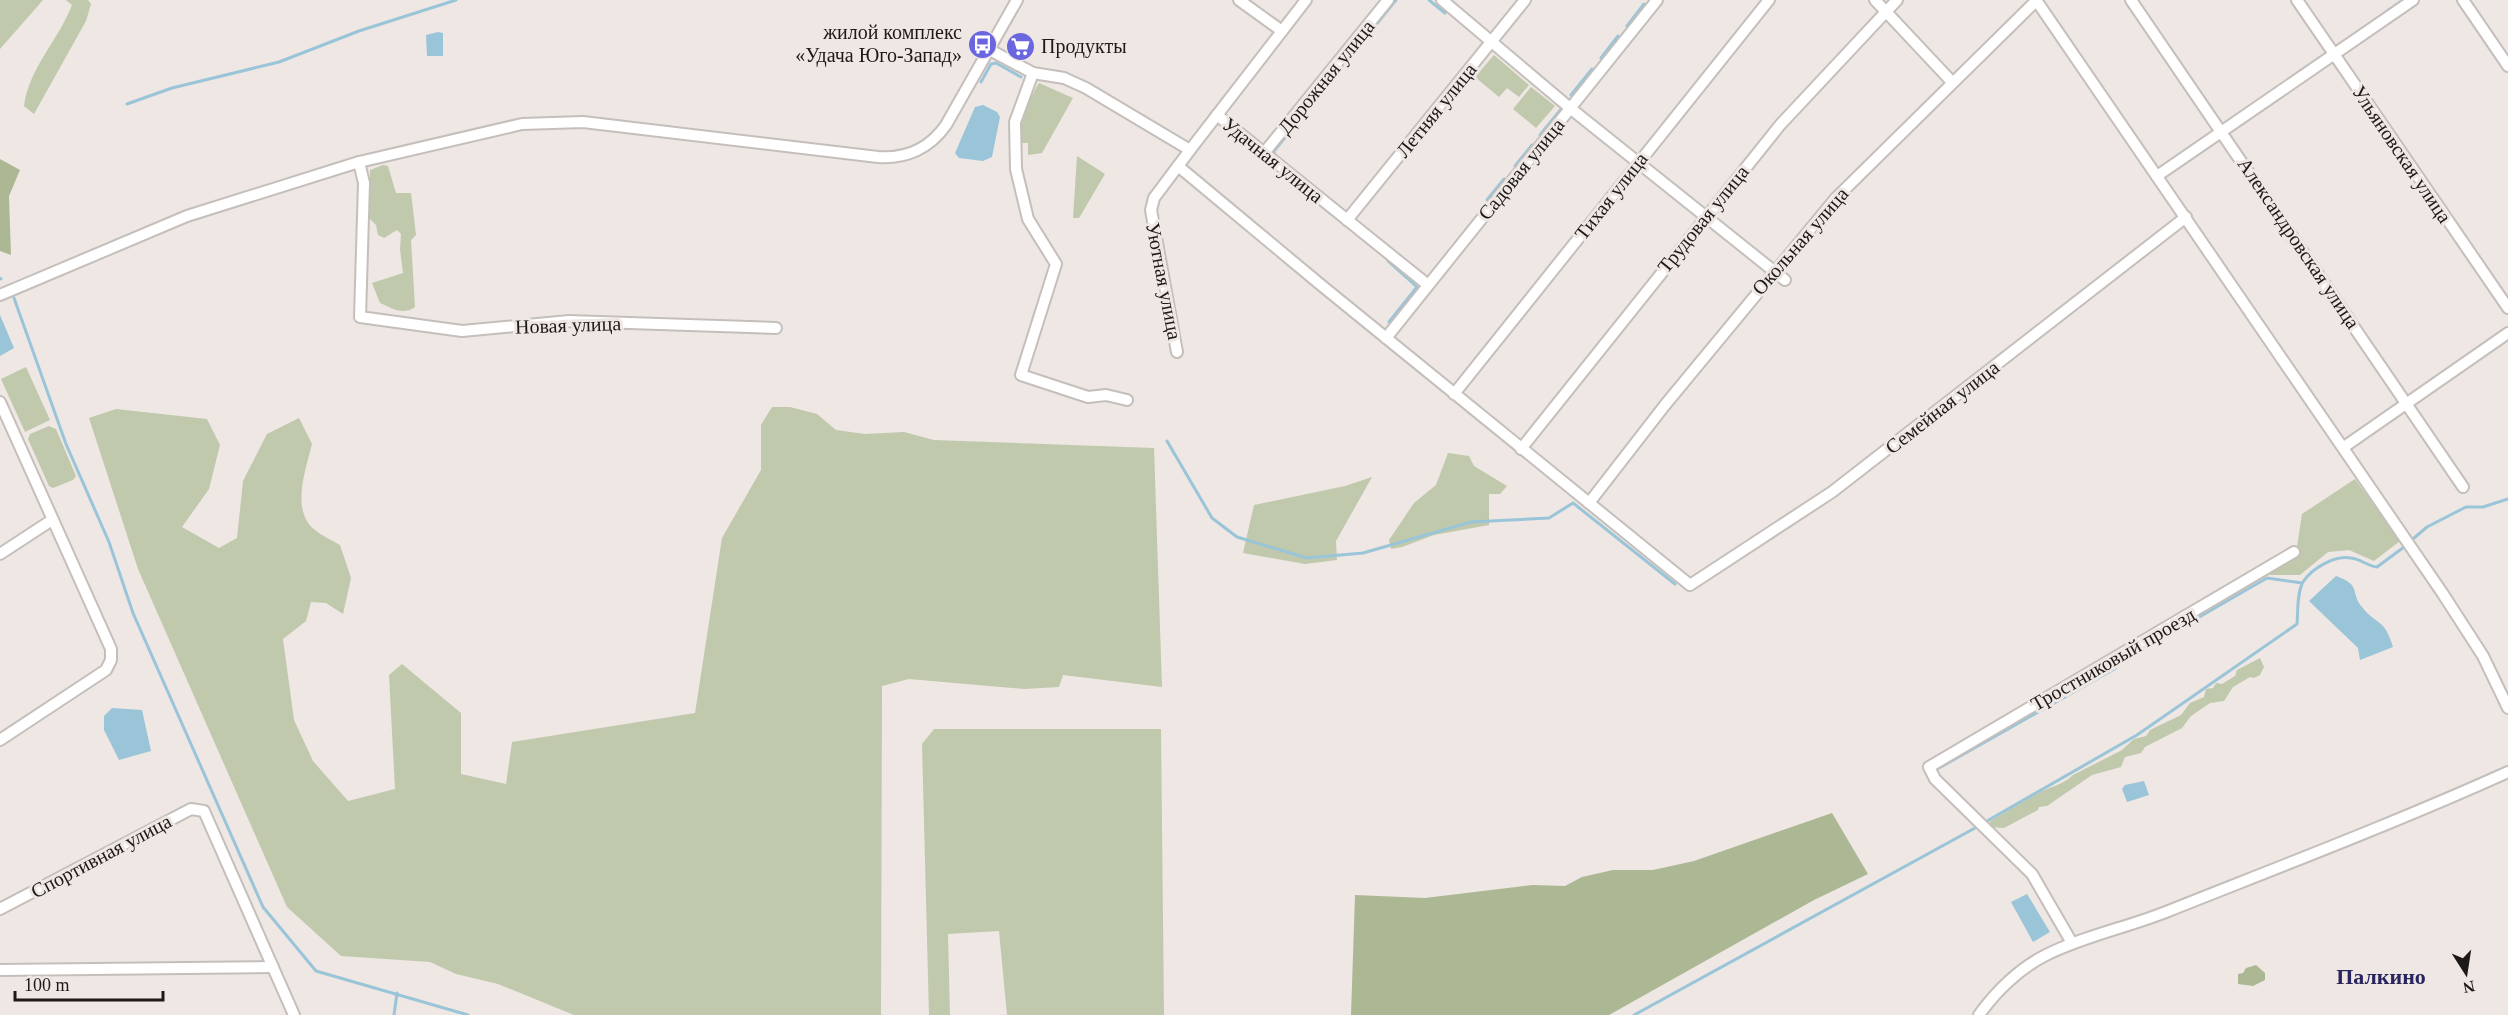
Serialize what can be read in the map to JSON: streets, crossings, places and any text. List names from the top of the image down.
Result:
{
  "streets": {
    "street": [
      "Дорожная улица",
      "Летняя улица",
      "Ульяновская улица",
      "Удачная улица",
      "Садовая улица",
      "Тихая улица",
      "Трудовая улица",
      "Окольная улица",
      "Александровская улица",
      "Уютная улица",
      "Новая улица",
      "Семейная улица",
      "Тростниковый проезд",
      "Спортивная улица"
    ]
  },
  "crossings": [
    ["Дорожная улица", "Удачная улица"],
    ["Летняя улица", "Удачная улица"],
    ["Удачная улица", "Садовая улица"],
    ["Удачная улица", "Уютная улица"],
    ["Окольная улица", "Семейная улица"]
  ],
  "districts": ["Палкино"],
  "places": {
    "bus stop": ["жилой комплекс «Удача Юго-Запад»"],
    "supermarket": ["Продукты"]
  },
  "scale_bar": "100 m",
  "north": "bottom"
}
